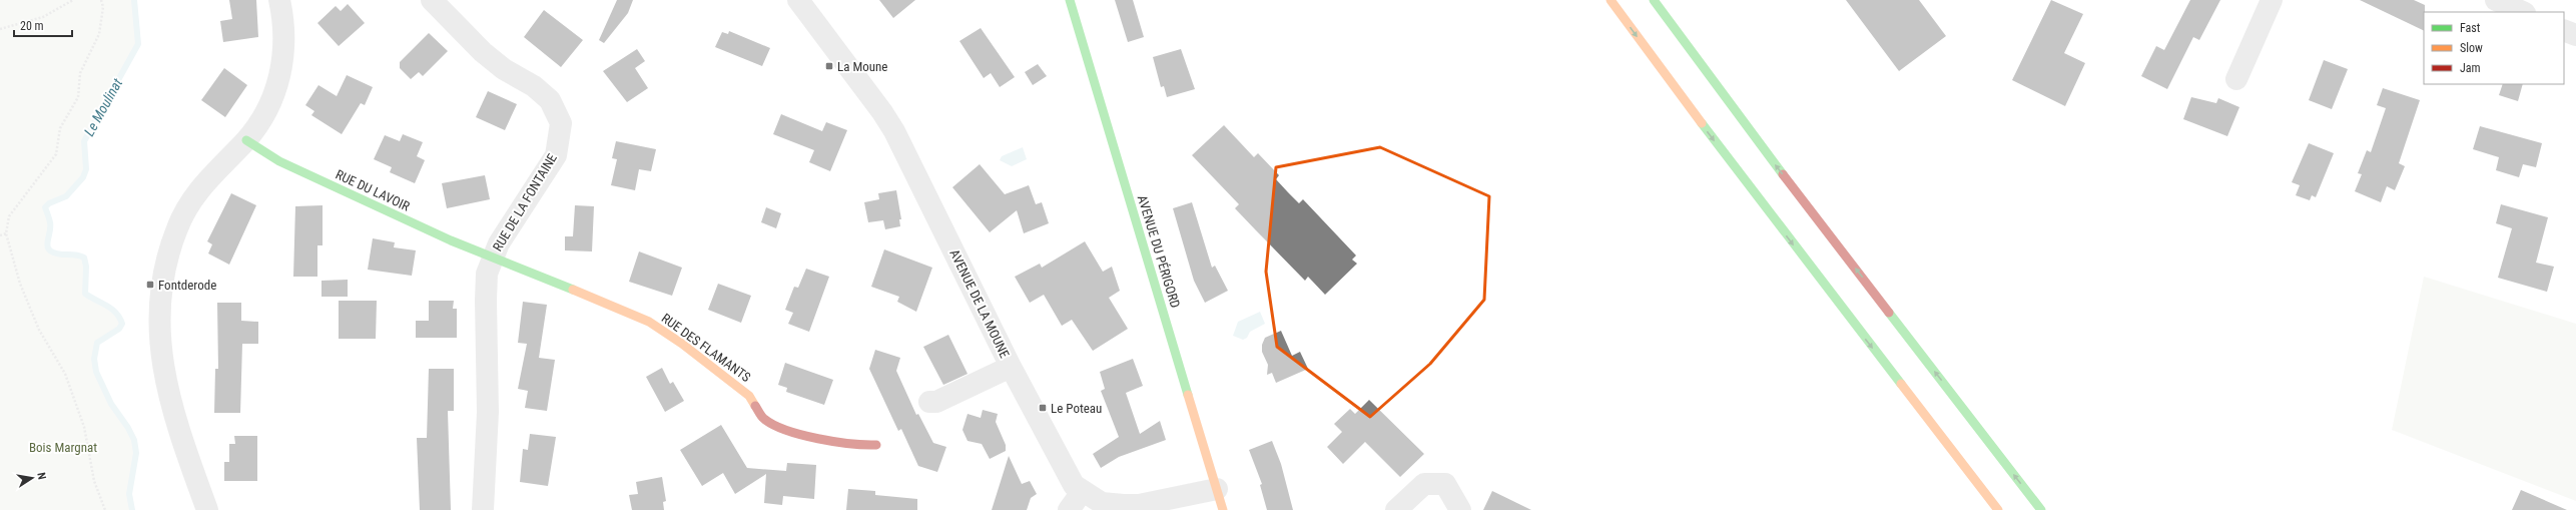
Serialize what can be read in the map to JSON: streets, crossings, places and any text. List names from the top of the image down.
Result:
{
  "streets": {
    "main road": ["RUE DU LAVOIR", "AVENUE DU PÉRIGORD", "RUE DES FLAMANTS"],
    "street": ["RUE DE LA FONTAINE", "AVENUE DE LA MOUNE"]
  },
  "crossings": [
    ["RUE DU LAVOIR", "RUE DE LA FONTAINE"],
    ["RUE DU LAVOIR", "RUE DES FLAMANTS"],
    ["RUE DE LA FONTAINE", "RUE DES FLAMANTS"],
    ["AVENUE DU PÉRIGORD", "AVENUE DE LA MOUNE"]
  ],
  "water": ["Le Moulinat"],
  "parks": ["Bois Margnat"],
  "places": {
    "transit": ["La Moune", "Fontderode", "Le Poteau"]
  },
  "legend": ["Fast", "Slow", "Jam"],
  "scale_bar": "20 m",
  "north": "right"
}
